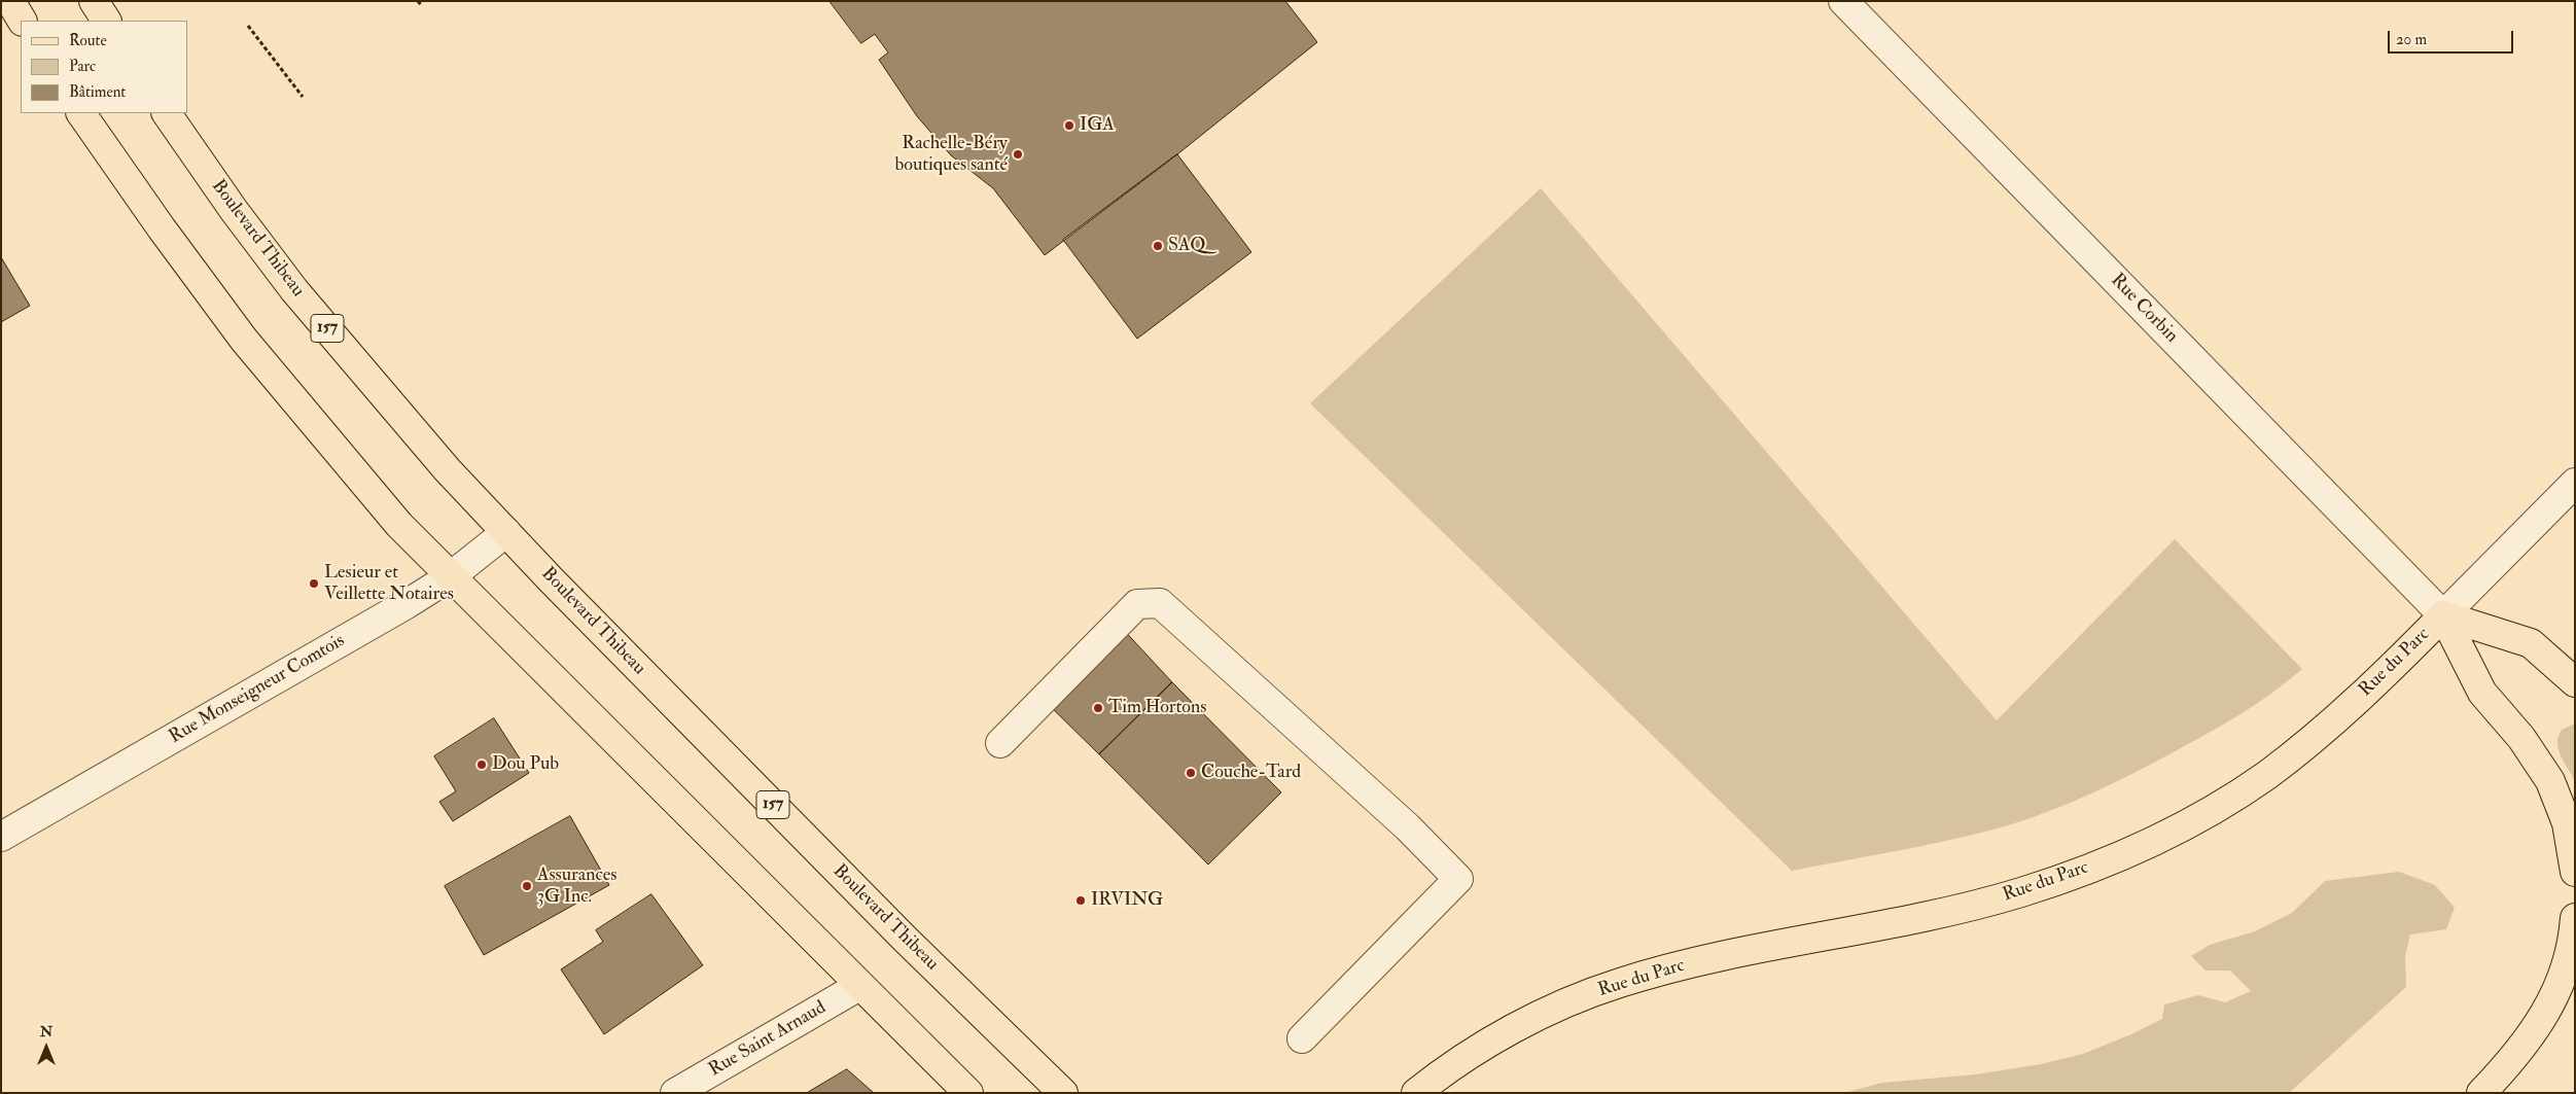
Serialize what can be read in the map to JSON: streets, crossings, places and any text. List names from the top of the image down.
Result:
{
  "streets": {
    "main road": ["Boulevard Thibeau", "157", "Rue du Parc"],
    "street": ["Rue Corbin", "Rue Monseigneur Comtois", "Rue Saint Arnaud"]
  },
  "crossings": [
    ["Boulevard Thibeau", "Rue Monseigneur Comtois"],
    ["Rue Corbin", "Rue du Parc"]
  ],
  "places": [
    "IGA",
    "Rachelle-Béry boutiques santé",
    "SAQ",
    "Lesieur et Veillette Notaires",
    "Tim Hortons",
    "Dou Pub",
    "Couche-Tard",
    "Assurances 3G Inc.",
    "IRVING"
  ],
  "legend": ["Route", "Parc", "Bâtiment"],
  "scale_bar": "20 m",
  "north": "top"
}
